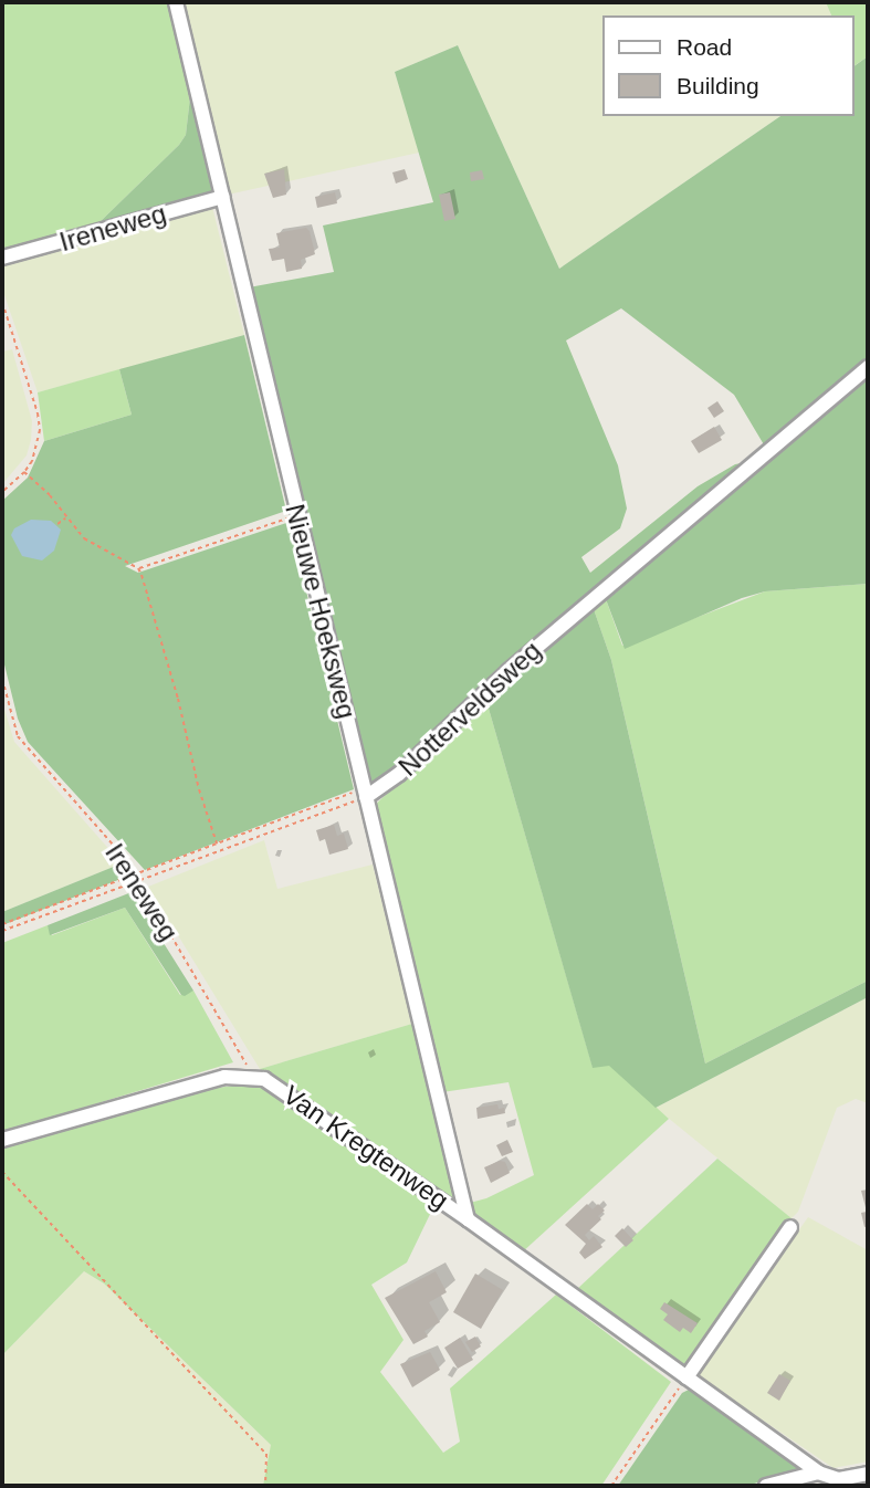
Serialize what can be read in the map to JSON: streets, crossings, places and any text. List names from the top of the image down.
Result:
{
  "streets": {
    "street": [
      "Ireneweg",
      "Nieuwe Hoeksweg",
      "Notterveldsweg",
      "Van Kregtenweg"
    ]
  },
  "crossings": [
    ["Ireneweg", "Nieuwe Hoeksweg"],
    ["Ireneweg", "Van Kregtenweg"],
    ["Nieuwe Hoeksweg", "Notterveldsweg"],
    ["Nieuwe Hoeksweg", "Van Kregtenweg"]
  ],
  "legend": ["Road", "Building"]
}
